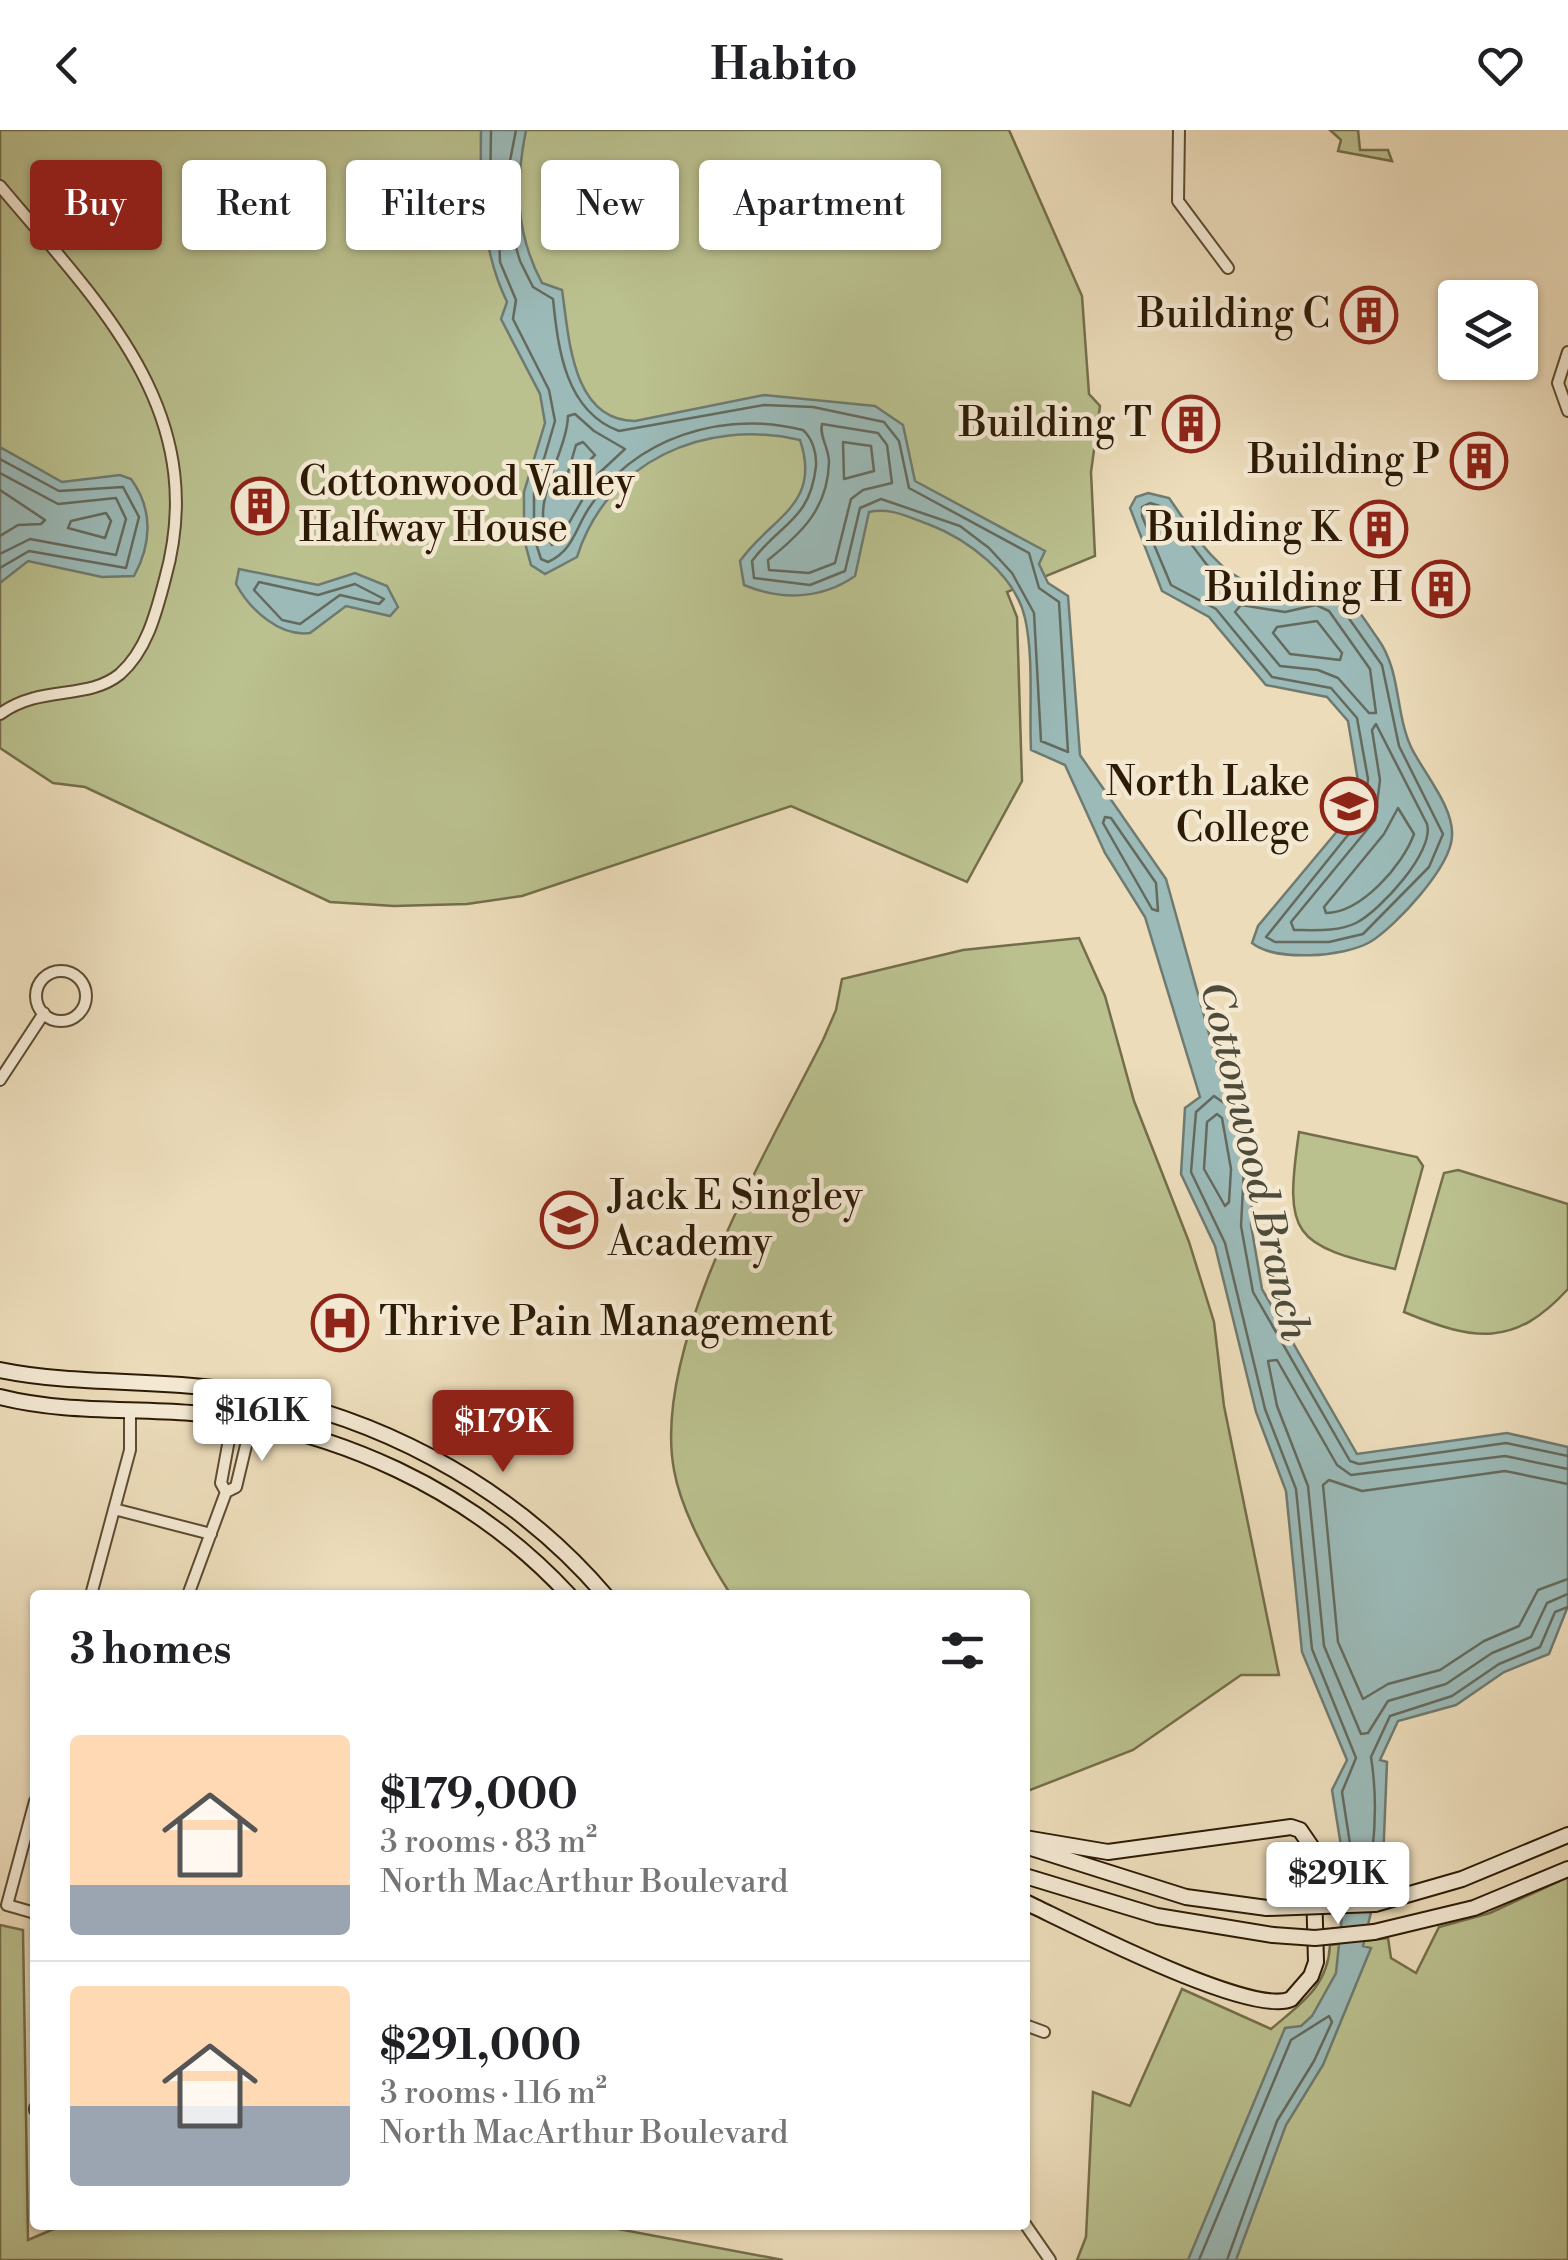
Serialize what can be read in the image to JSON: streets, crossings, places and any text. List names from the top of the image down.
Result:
{
  "water": ["Cottonwood Branch"],
  "places": {
    "building": [
      "Building C",
      "Building T",
      "Building P",
      "Cottonwood Valley Halfway House",
      "Building K",
      "Building H"
    ],
    "school or university": ["North Lake College", "Jack E Singley Academy"],
    "hospital": ["Thrive Pain Management"]
  },
  "page": {
    "header": "Habito",
    "chip": [
      "Buy",
      "Rent",
      "Filters",
      "New",
      "Apartment"
    ],
    "price": ["$161K", "$179K", "$291K"],
    "heading": "3 homes",
    "list": [
      {
        "name": "$179,000",
        "note": "3 rooms · 83 m² · North MacArthur Boulevard"
      },
      {
        "name": "$291,000",
        "note": "3 rooms · 116 m² · North MacArthur Boulevard"
      }
    ]
  }
}
